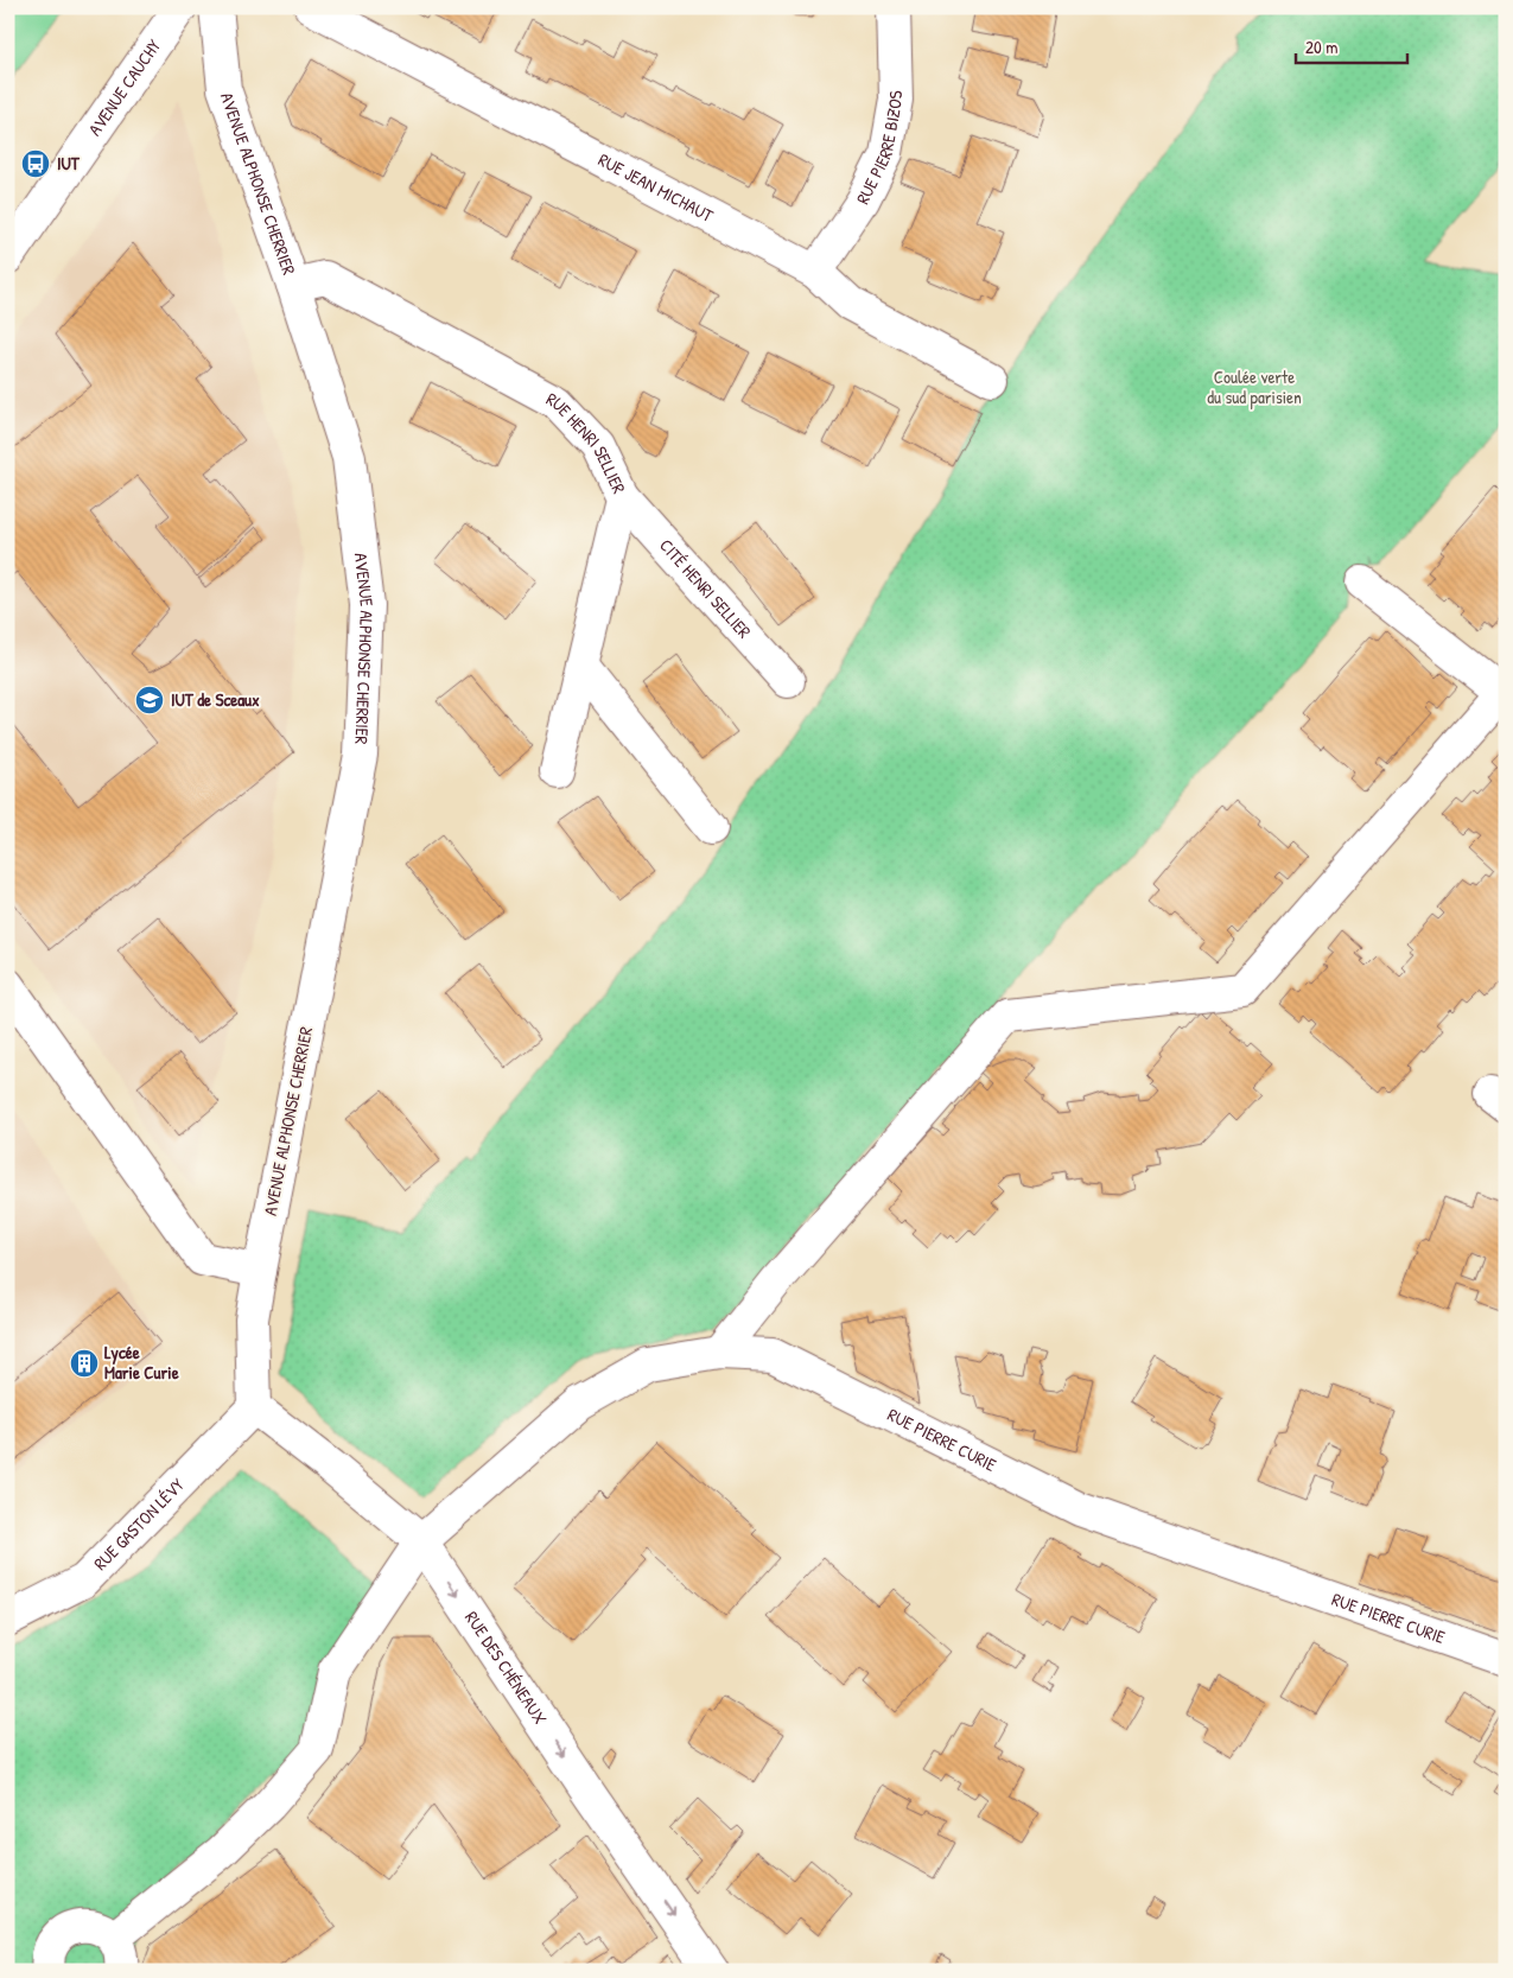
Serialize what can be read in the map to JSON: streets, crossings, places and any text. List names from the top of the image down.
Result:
{
  "streets": {
    "street": [
      "AVENUE CAUCHY",
      "RUE PIERRE BIZOS",
      "AVENUE ALPHONSE CHERRIER",
      "RUE JEAN MICHAUT",
      "RUE HENRI SELLIER",
      "CITÉ HENRI SELLIER",
      "RUE PIERRE CURIE",
      "RUE GASTON LÉVY",
      "RUE DES CHÉNEAUX"
    ]
  },
  "crossings": [
    ["RUE PIERRE BIZOS", "RUE JEAN MICHAUT"],
    ["AVENUE ALPHONSE CHERRIER", "RUE HENRI SELLIER"],
    ["AVENUE ALPHONSE CHERRIER", "RUE GASTON LÉVY"],
    ["AVENUE ALPHONSE CHERRIER", "RUE DES CHÉNEAUX"],
    ["RUE HENRI SELLIER", "CITÉ HENRI SELLIER"],
    ["RUE PIERRE CURIE", "RUE DES CHÉNEAUX"],
    ["RUE GASTON LÉVY", "RUE DES CHÉNEAUX"]
  ],
  "one_way": ["RUE DES CHÉNEAUX"],
  "parks": ["Coulée verte du sud parisien"],
  "places": {
    "bus stop": ["IUT"],
    "school or university": ["IUT de Sceaux"],
    "building": ["Lycée Marie Curie"]
  },
  "scale_bar": "20 m"
}
